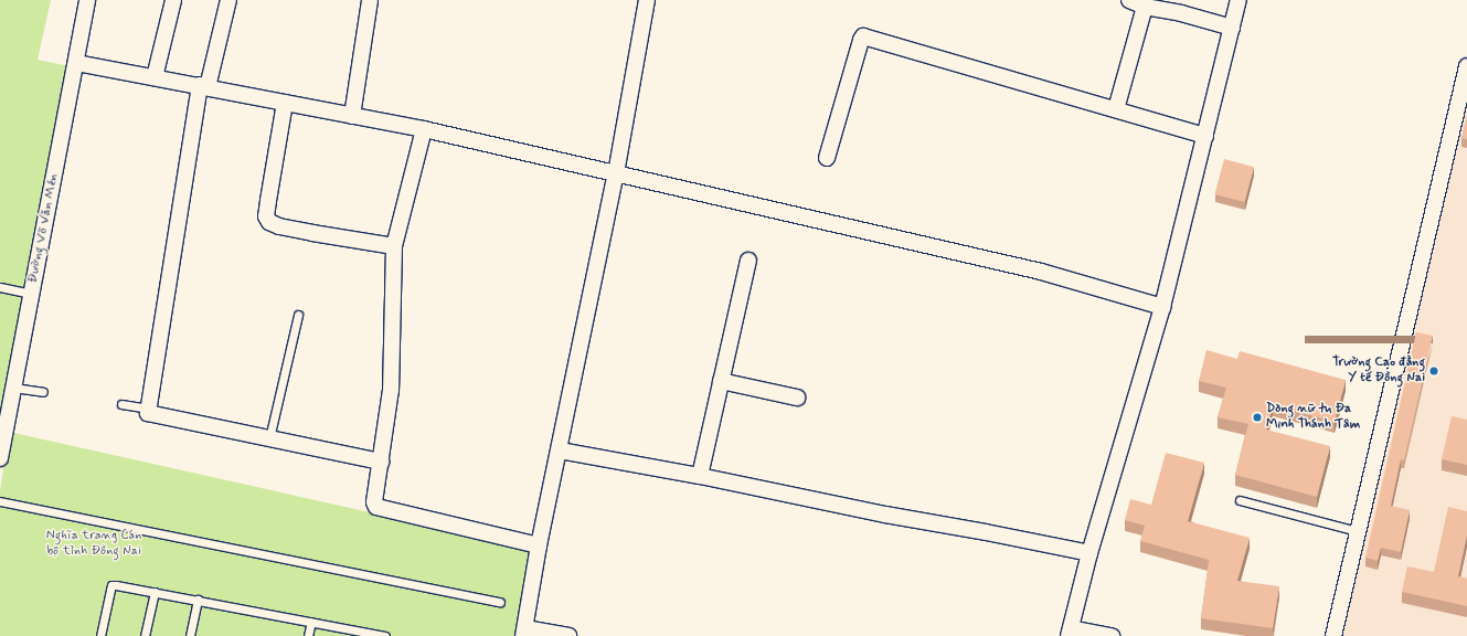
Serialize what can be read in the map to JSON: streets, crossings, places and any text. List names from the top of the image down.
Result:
{
  "streets": {
    "street": ["Đường Võ Văn Mén"]
  },
  "parks": ["Nghĩa trang Cán bộ tỉnh Đồng Nai"],
  "places": ["Trường Cao đẳng Y tế Đồng Nai", "Dòng nữ tu Đa Minh Thánh Tâm"]
}
